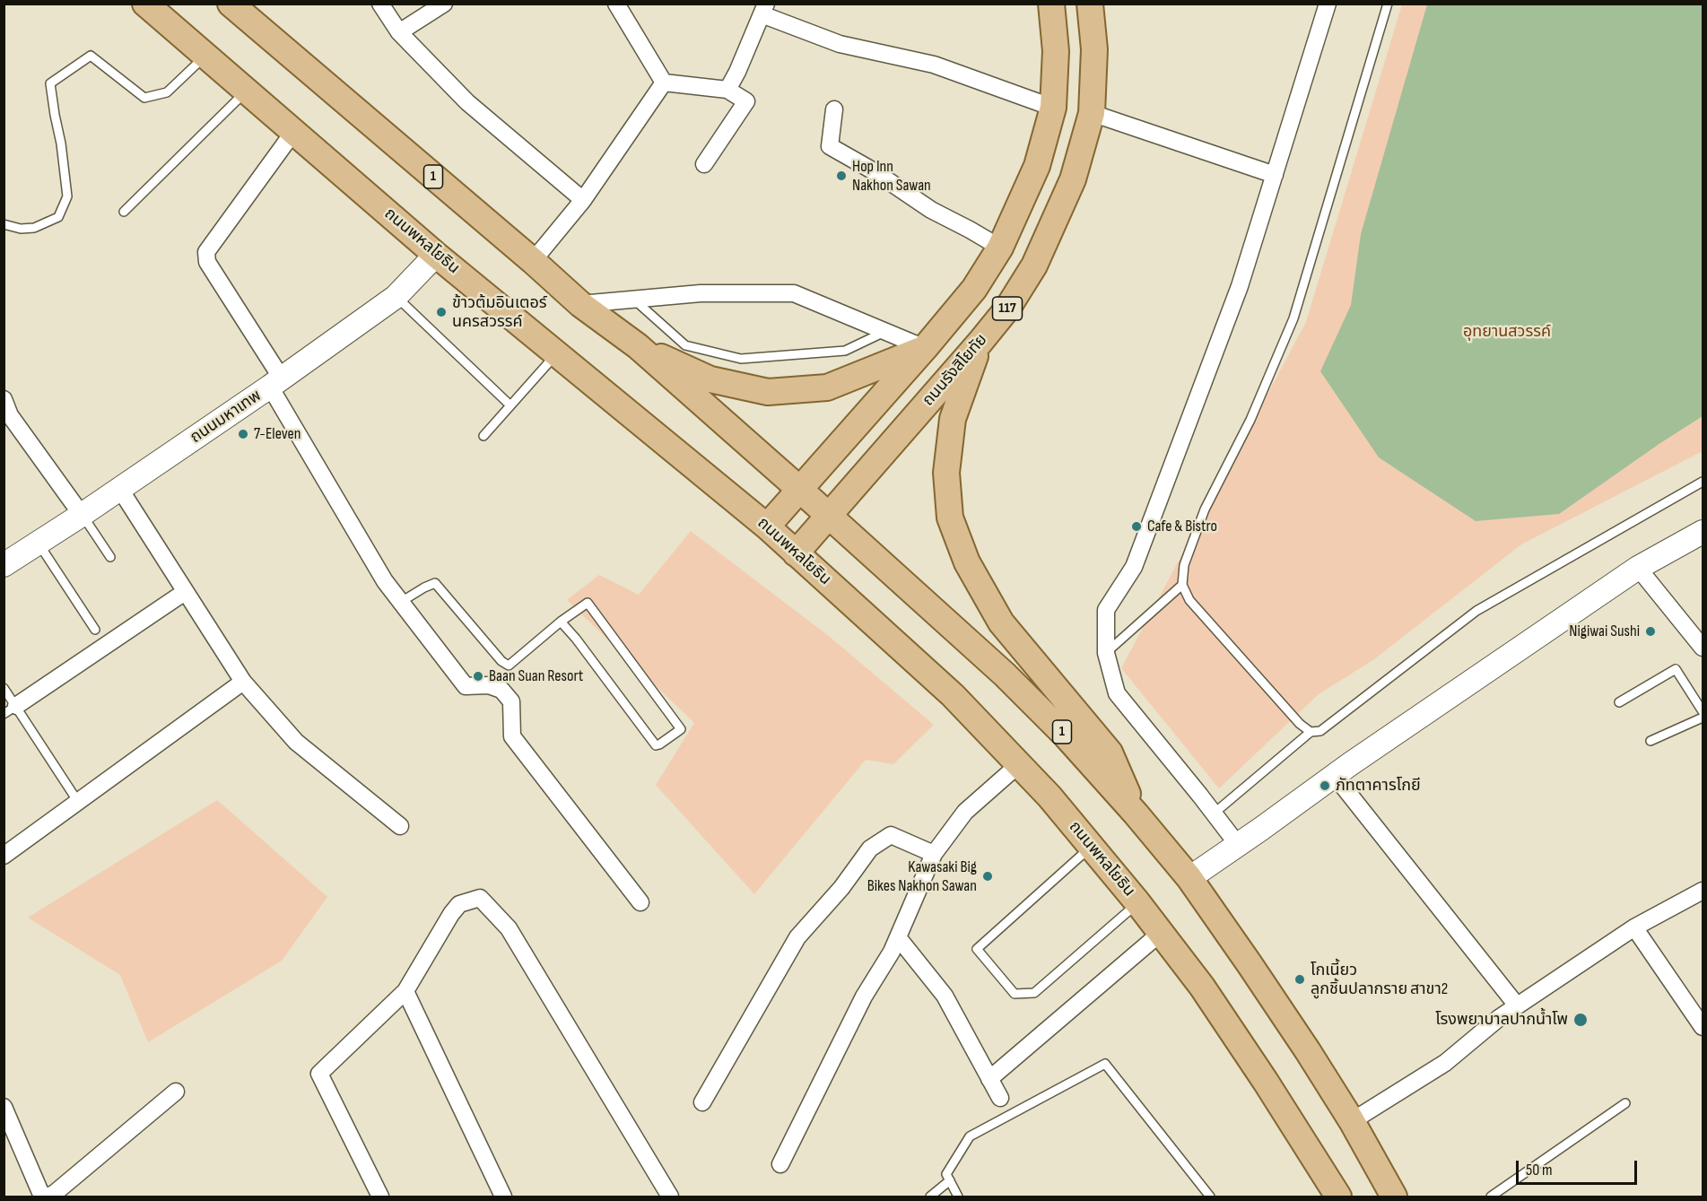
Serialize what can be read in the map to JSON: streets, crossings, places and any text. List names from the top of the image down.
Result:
{
  "streets": {
    "main road": [
      "1",
      "ถนนพหลโยธิน",
      "117",
      "ถนนรังสิโยทัย"
    ],
    "street": ["ถนนมหาเทพ"]
  },
  "crossings": [
    ["1", "117"],
    ["1", "ถนนรังสิโยทัย"],
    ["ถนนพหลโยธิน", "117"],
    ["ถนนพหลโยธิน", "ถนนรังสิโยทัย"],
    ["ถนนพหลโยธิน", "ถนนมหาเทพ"]
  ],
  "parks": ["อุทยานสวรรค์"],
  "places": [
    "Hop Inn Nakhon Sawan",
    "ข้าวต้มอินเตอร์ นครสวรรค์",
    "7-Eleven",
    "Cafe & Bistro",
    "Nigiwai Sushi",
    "Baan Suan Resort",
    "ภัทตาคารโกยี",
    "Kawasaki Big Bikes Nakhon Sawan",
    "โกเนี้ยว ลูกชิ้นปลากราย สาขา2",
    "โรงพยาบาลปากน้ำโพ"
  ],
  "scale_bar": "50 m"
}
